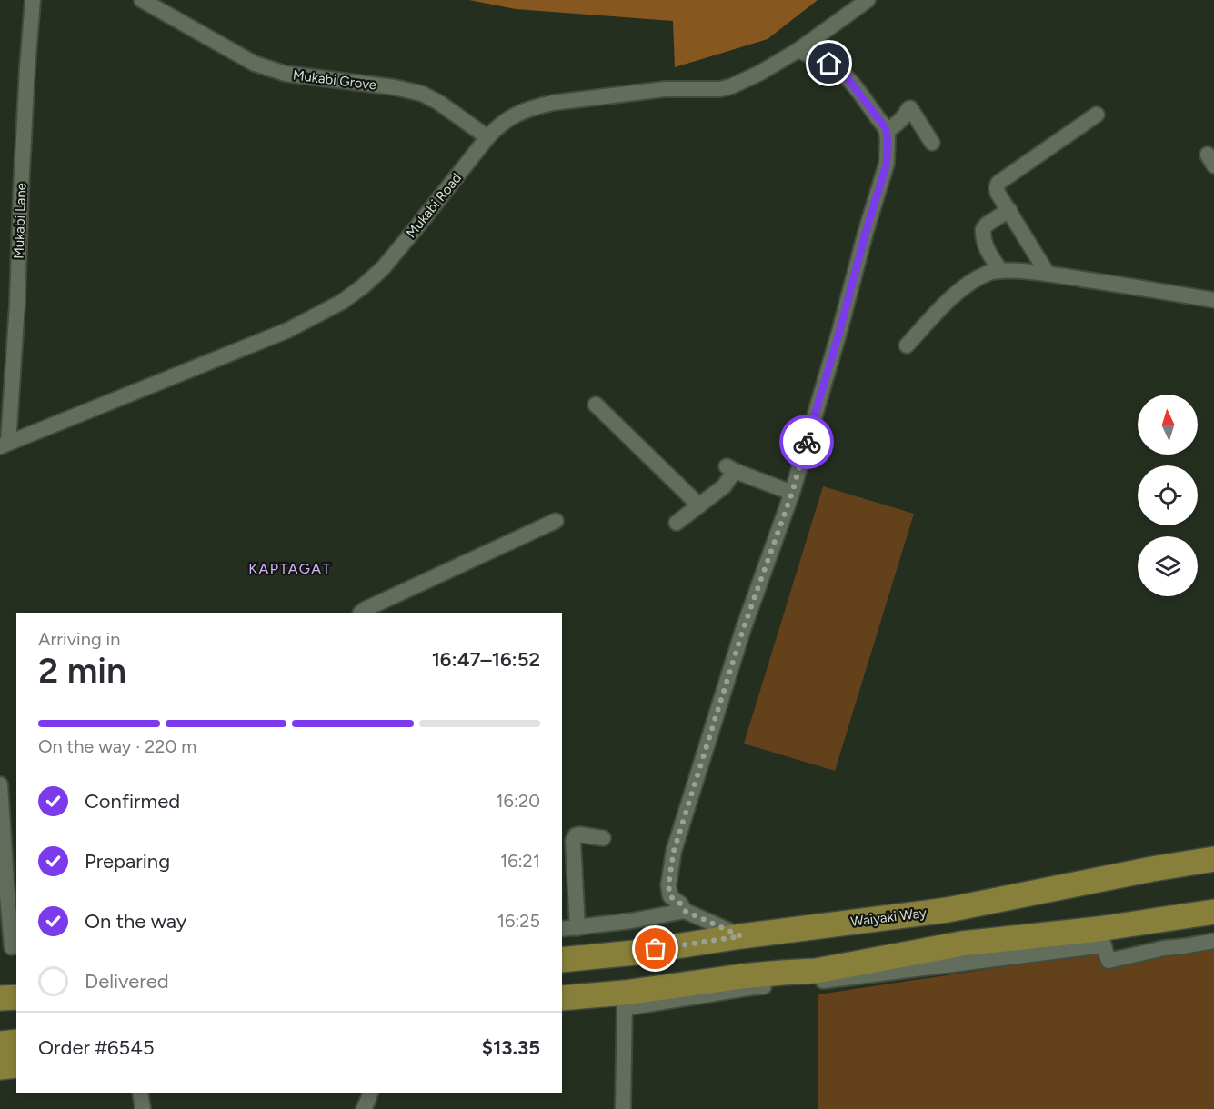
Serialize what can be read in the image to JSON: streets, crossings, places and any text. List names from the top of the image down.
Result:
{
  "streets": {
    "highway": ["Waiyaki Way"],
    "street": ["Mukabi Grove", "Mukabi Road", "Mukabi Lane"]
  },
  "crossings": [
    ["Mukabi Grove", "Mukabi Road"],
    ["Mukabi Road", "Mukabi Lane"]
  ],
  "districts": ["KAPTAGAT"],
  "north": "top",
  "page": {
    "heading": ["2 min", "Arriving in", "16:47–16:52"],
    "panel": ["Order #6545", "$13.35"],
    "bar": "On the way · 220 m",
    "list": [
      ["Confirmed", "16:20"],
      ["Preparing", "16:21"],
      ["On the way", "16:25"],
      "Delivered"
    ]
  }
}
